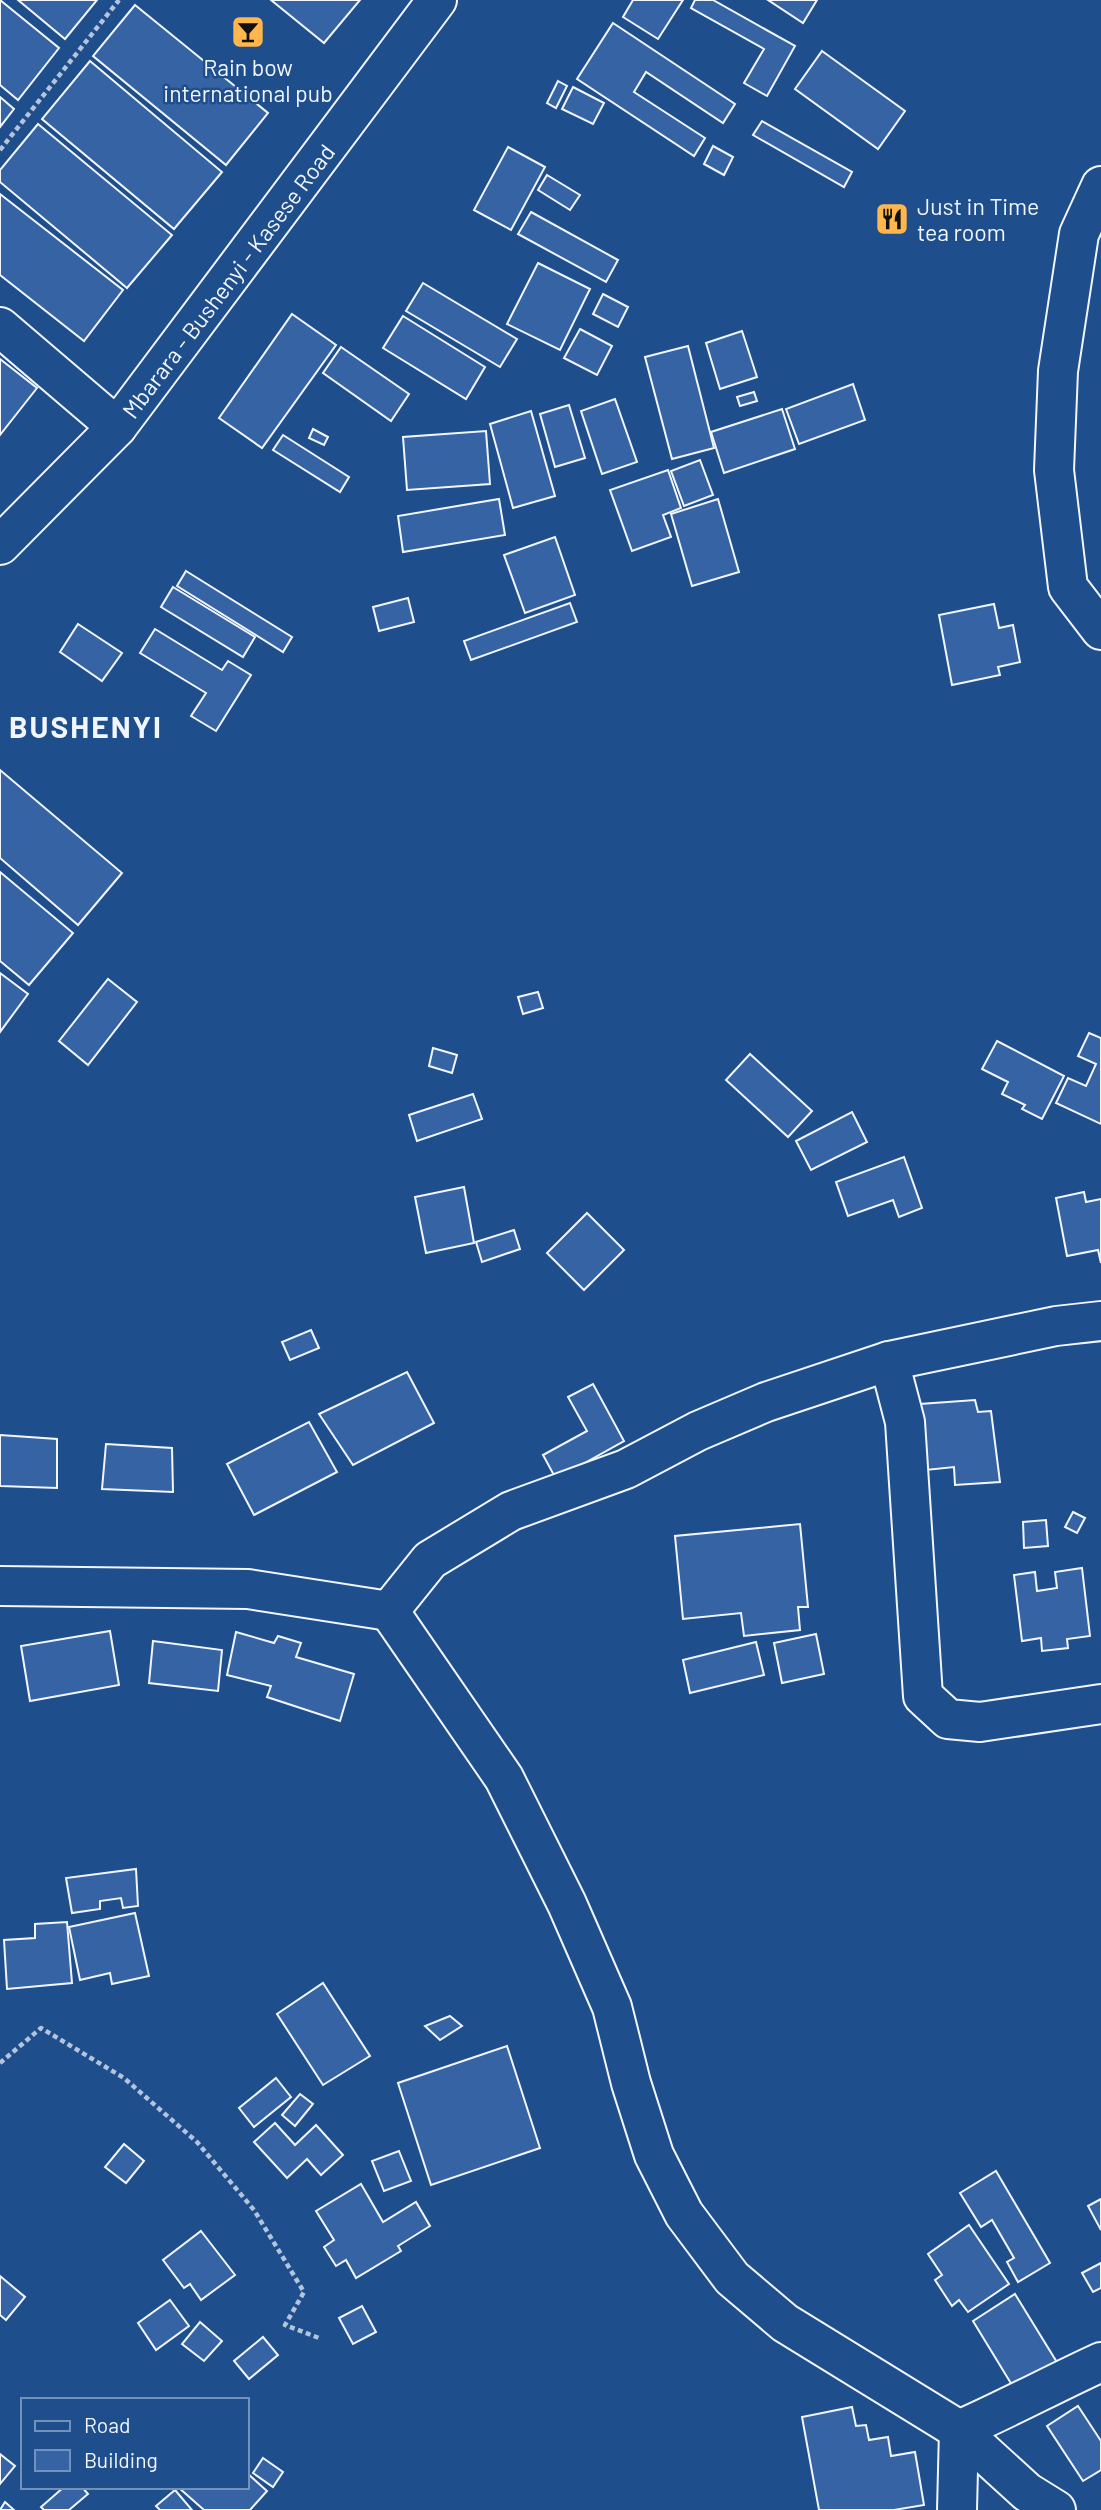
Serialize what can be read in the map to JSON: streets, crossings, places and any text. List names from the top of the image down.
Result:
{
  "streets": {
    "street": ["Mbarara - Bushenyi - Kasese Road"]
  },
  "districts": ["BUSHENYI"],
  "places": {
    "bar": ["Rain bow international pub"],
    "restaurant": ["Just in Time tea room"]
  },
  "legend": ["Road", "Building"]
}
